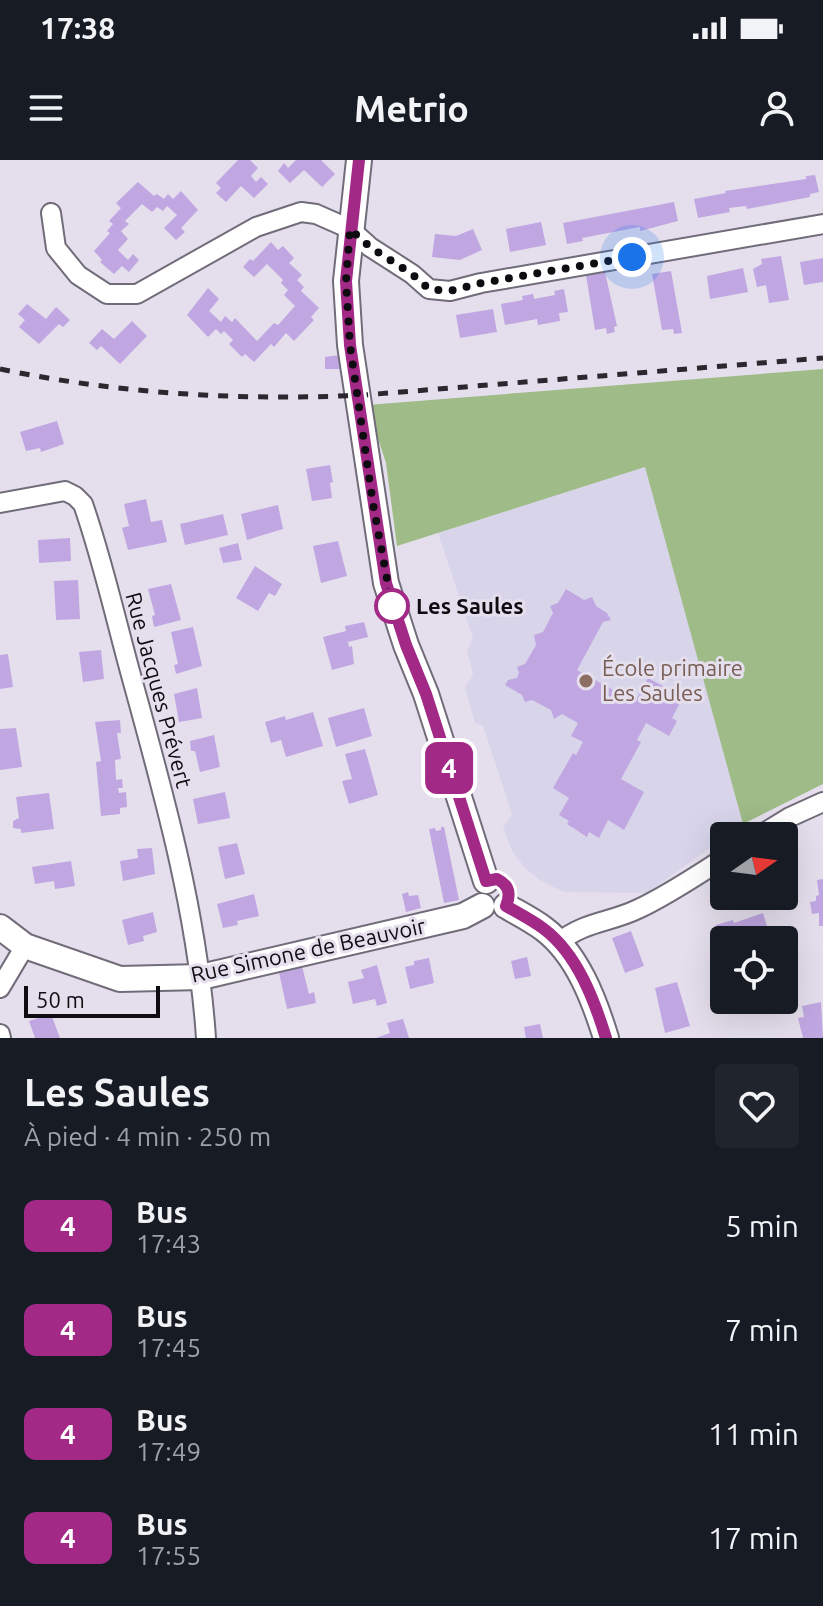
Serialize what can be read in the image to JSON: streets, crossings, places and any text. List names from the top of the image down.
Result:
{
  "streets": {
    "street": ["Rue Jacques Prévert", "Rue Simone de Beauvoir"]
  },
  "crossings": [
    ["Rue Jacques Prévert", "Rue Simone de Beauvoir"]
  ],
  "places": ["Les Saules", "École primaire Les Saules"],
  "lines": ["bus line 4"],
  "scale_bar": "50 m",
  "north": "right",
  "page": {
    "status": "17:38",
    "header": "Metrio",
    "on_map": "4",
    "scale": "50 m",
    "heading": ["Les Saules", "À pied · 4 min · 250 m"],
    "list": [
      {
        "mark": "4",
        "name": "Bus",
        "note": "17:43",
        "value": "5 min"
      },
      {
        "mark": "4",
        "name": "Bus",
        "note": "17:45",
        "value": "7 min"
      },
      {
        "mark": "4",
        "name": "Bus",
        "note": "17:49",
        "value": "11 min"
      },
      {
        "mark": "4",
        "name": "Bus",
        "note": "17:55",
        "value": "17 min"
      }
    ]
  }
}
